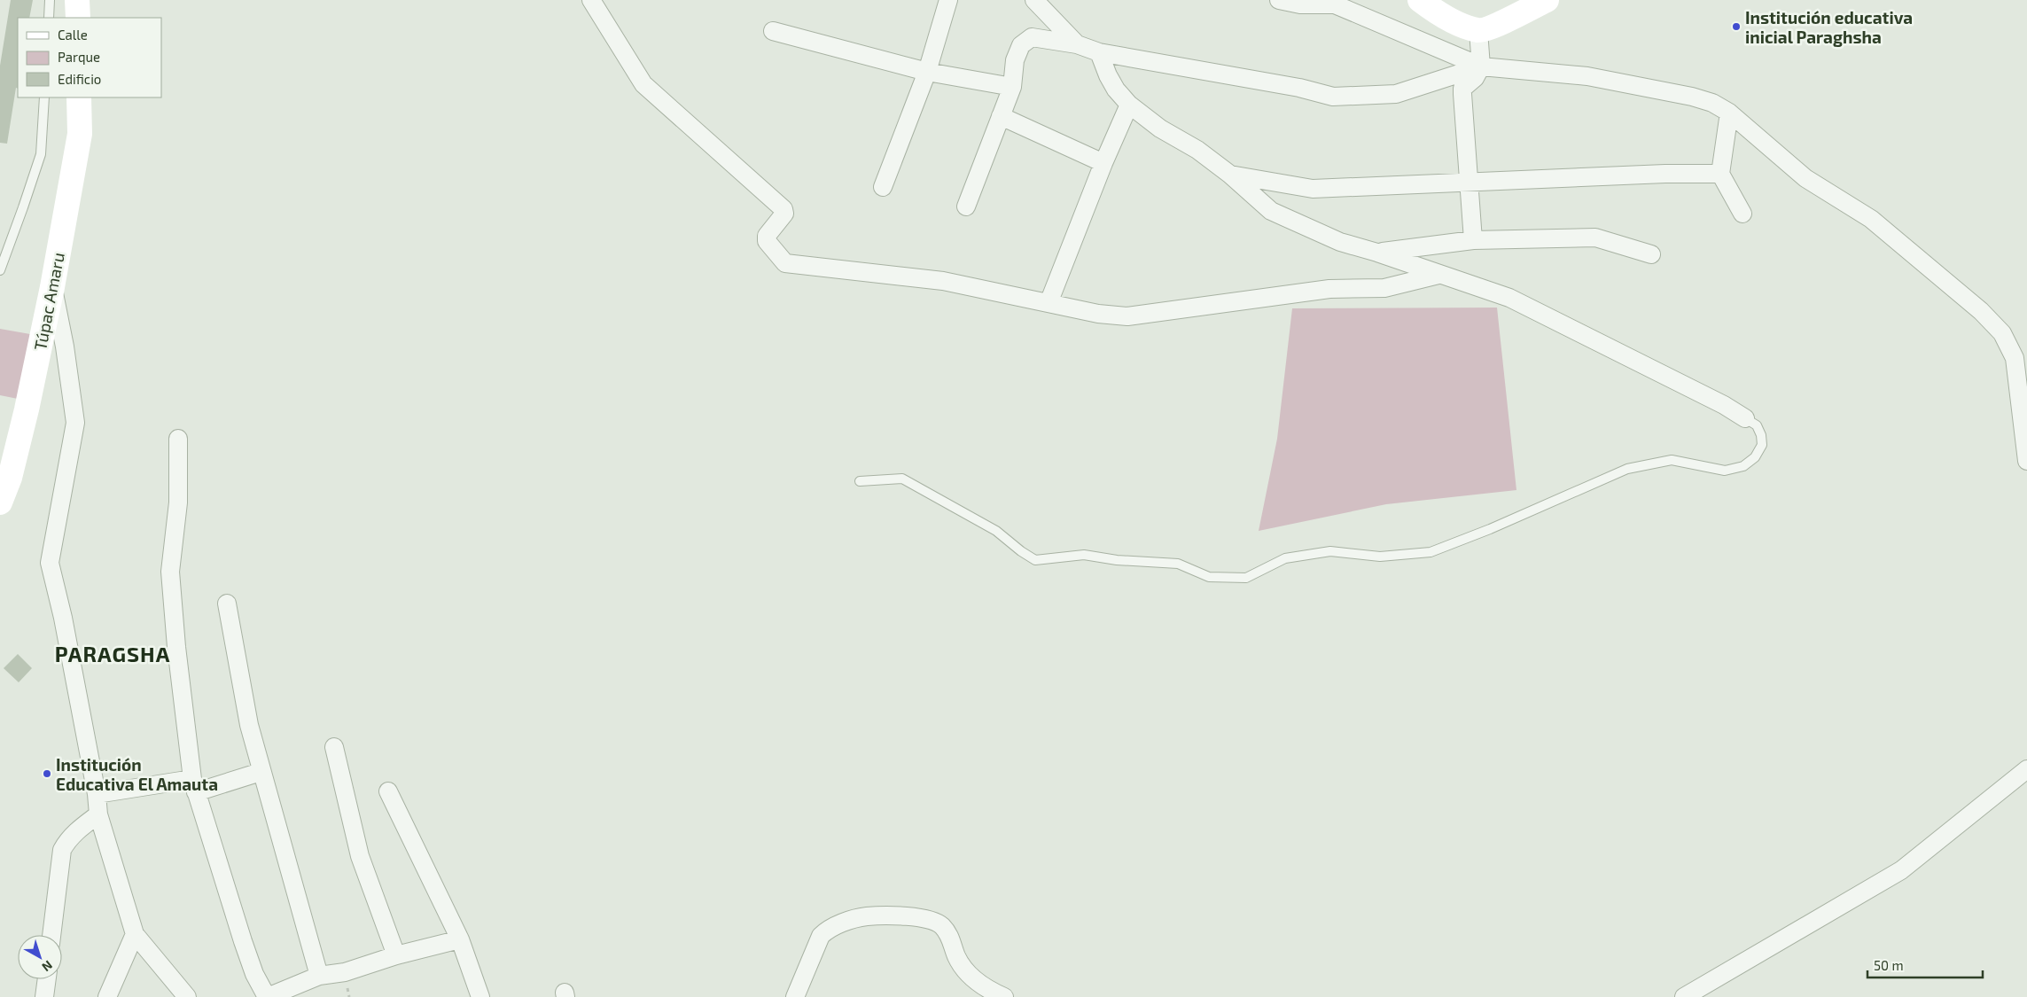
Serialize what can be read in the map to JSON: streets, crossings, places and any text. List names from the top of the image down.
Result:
{
  "streets": {
    "main road": ["Túpac Amaru"]
  },
  "districts": ["PARAGSHA"],
  "places": ["Institución educativa inicial Paraghsha", "Institución Educativa El Amauta"],
  "legend": ["Calle", "Parque", "Edificio"],
  "scale_bar": "50 m",
  "north": "bottom right"
}
